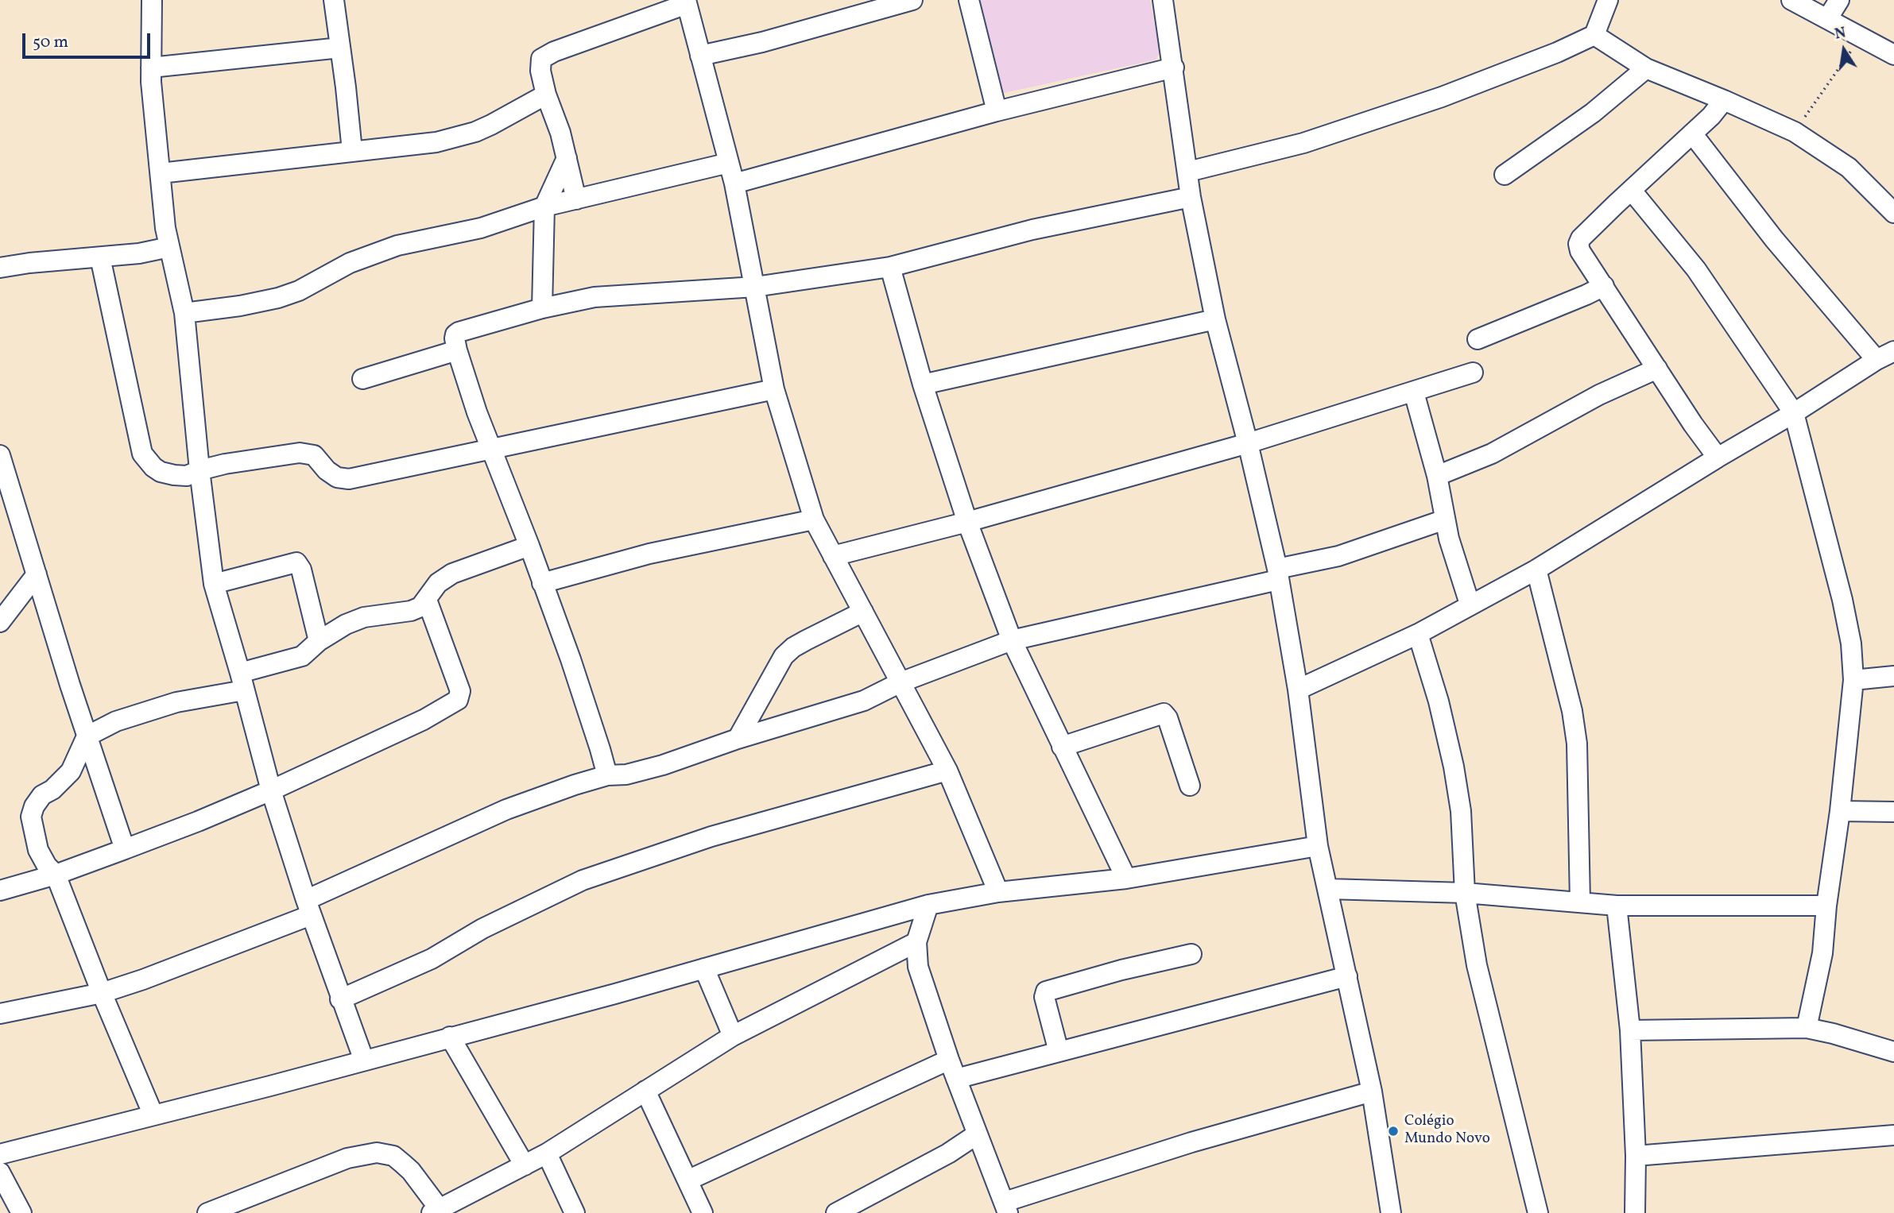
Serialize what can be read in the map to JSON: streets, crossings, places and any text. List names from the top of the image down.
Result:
{
  "places": ["Colégio Mundo Novo"],
  "scale_bar": "50 m",
  "north": "top"
}
